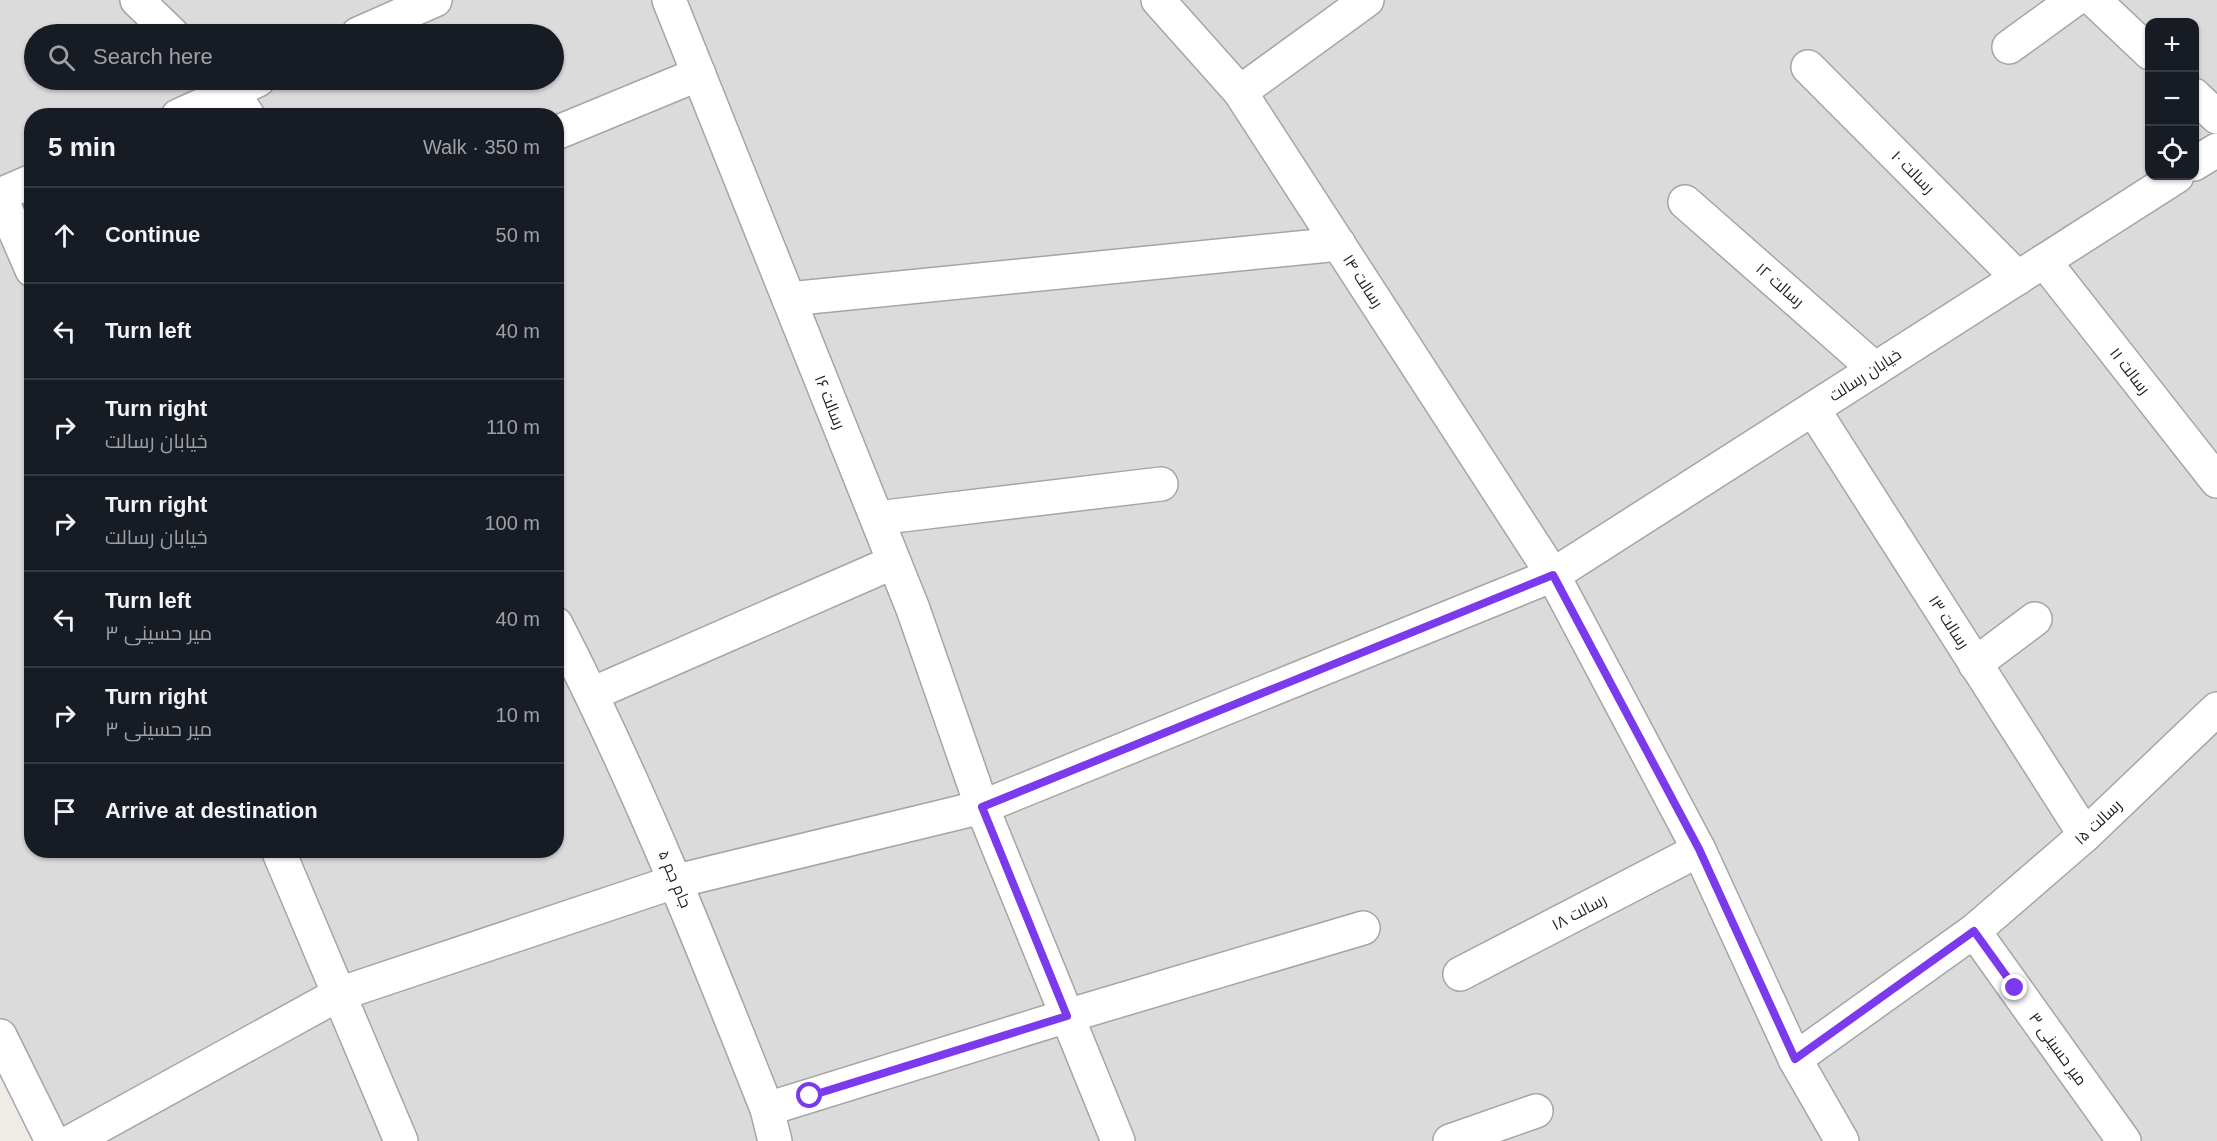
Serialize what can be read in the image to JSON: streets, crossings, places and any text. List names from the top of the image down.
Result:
{
  "streets": {
    "street": [
      "رسالت ۱۰",
      "رسالت ۱۴",
      "رسالت ۱۲",
      "رسالت ۱۱",
      "خیابان رسالت",
      "رسالت ۱۶",
      "رسالت ۱۳",
      "رسالت ۱۵",
      "جام جم ۵",
      "رسالت ۱۸",
      "میر حسینی ۳"
    ]
  },
  "crossings": [
    ["رسالت ۱۰", "رسالت ۱۱"],
    ["رسالت ۱۰", "خیابان رسالت"],
    ["رسالت ۱۴", "خیابان رسالت"],
    ["رسالت ۱۲", "خیابان رسالت"],
    ["رسالت ۱۱", "خیابان رسالت"],
    ["خیابان رسالت", "رسالت ۱۶"],
    ["خیابان رسالت", "رسالت ۱۳"],
    ["خیابان رسالت", "جام جم ۵"],
    ["رسالت ۱۳", "رسالت ۱۵"],
    ["رسالت ۱۵", "میر حسینی ۳"]
  ],
  "page": {
    "map_buttons": ["+", "−"],
    "search": "Search here",
    "heading": ["5 min", "Walk · 350 m"],
    "list": [
      ["Continue", "50 m"],
      ["Turn left", "40 m"],
      ["Turn right", "خیابان رسالت", "110 m"],
      ["Turn right", "خیابان رسالت", "100 m"],
      ["Turn left", "میر حسینی ۳", "40 m"],
      ["Turn right", "میر حسینی ۳", "10 m"],
      "Arrive at destination"
    ]
  }
}
